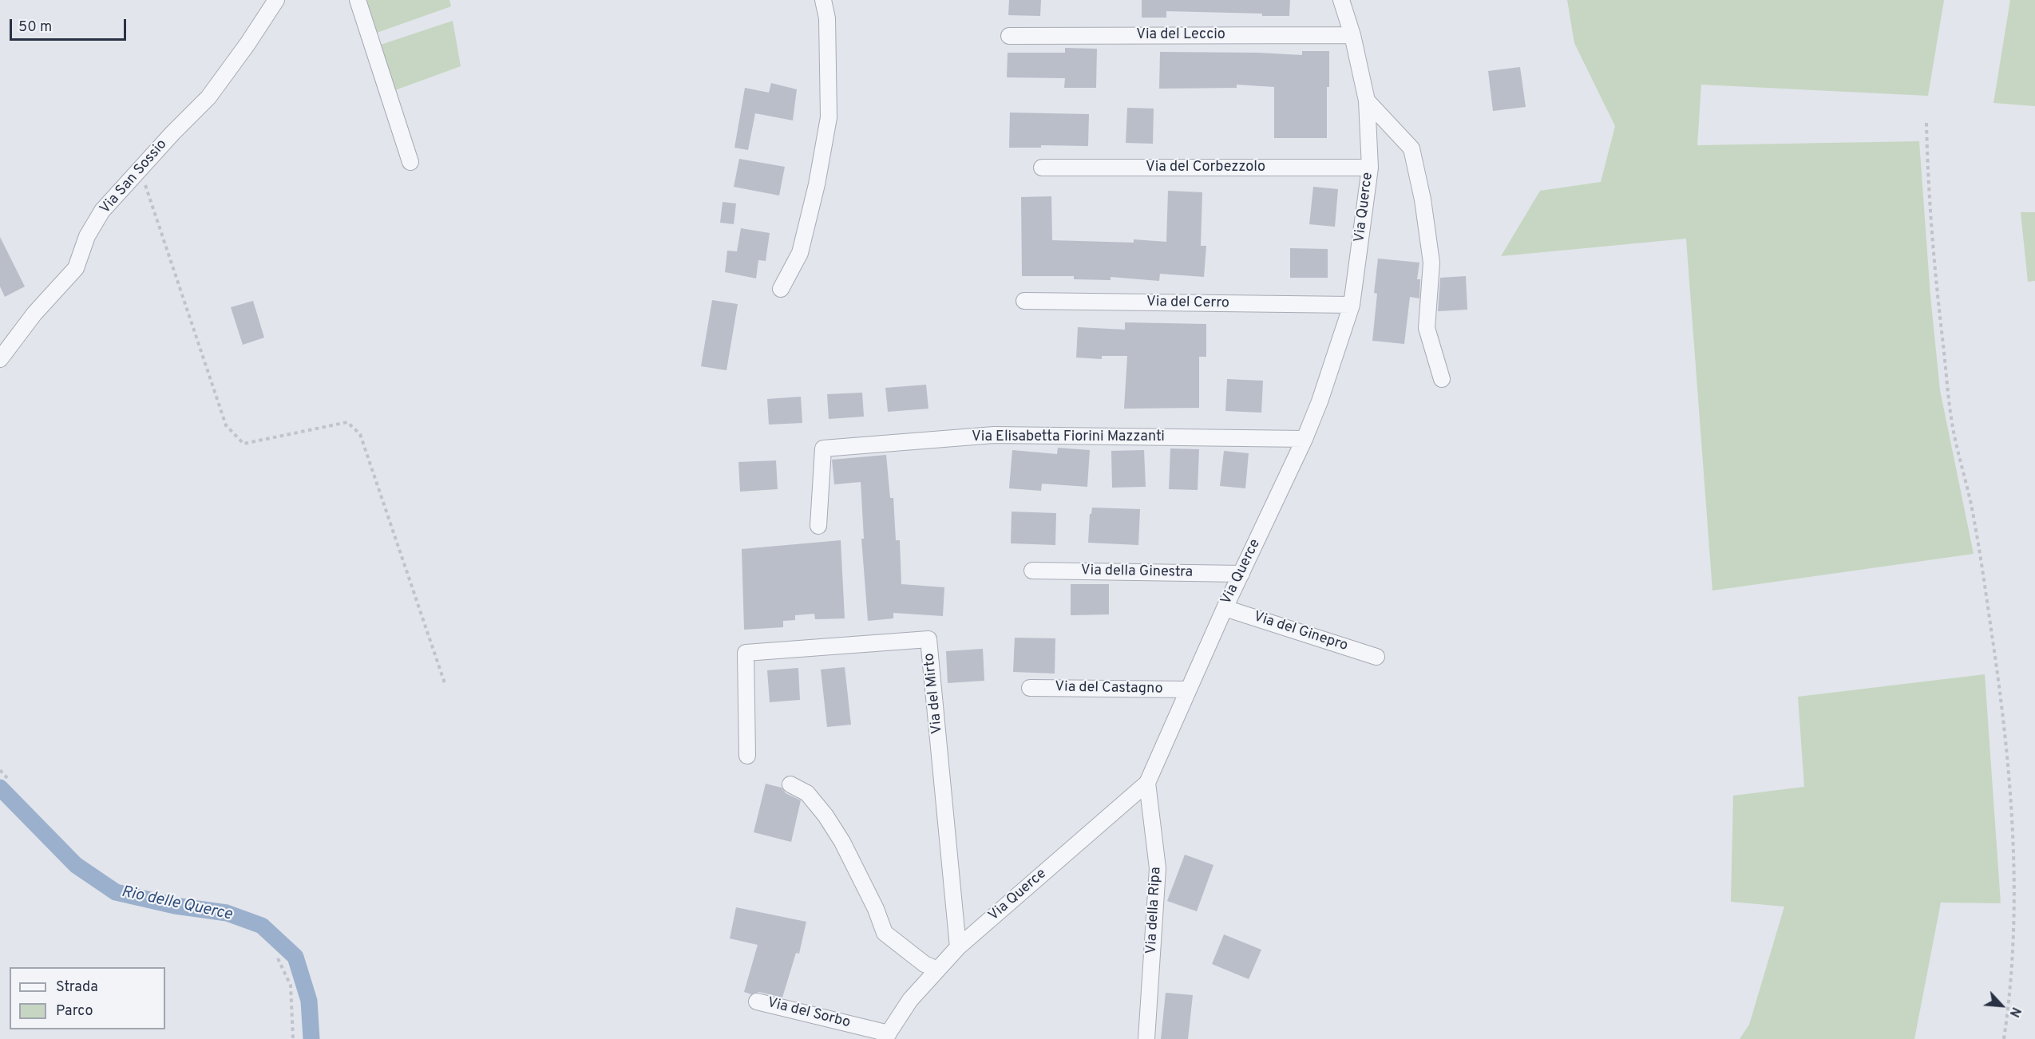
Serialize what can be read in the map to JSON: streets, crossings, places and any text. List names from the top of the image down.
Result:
{
  "streets": {
    "street": [
      "Via del Leccio",
      "Via del Corbezzolo",
      "Via San Sossio",
      "Via Querce",
      "Via del Cerro",
      "Via Elisabetta Fiorini Mazzanti",
      "Via della Ginestra",
      "Via del Ginepro",
      "Via del Castagno",
      "Via del Mirto",
      "Via della Ripa",
      "Via del Sorbo"
    ]
  },
  "crossings": [
    ["Via del Leccio", "Via Querce"],
    ["Via del Corbezzolo", "Via Querce"],
    ["Via Querce", "Via del Cerro"],
    ["Via Querce", "Via Elisabetta Fiorini Mazzanti"],
    ["Via Querce", "Via della Ginestra"],
    ["Via Querce", "Via del Ginepro"],
    ["Via Querce", "Via del Castagno"],
    ["Via Querce", "Via del Mirto"],
    ["Via Querce", "Via della Ripa"],
    ["Via Querce", "Via del Sorbo"]
  ],
  "water": ["Rio delle Querce"],
  "legend": ["Strada", "Parco"],
  "scale_bar": "50 m",
  "north": "bottom right"
}
